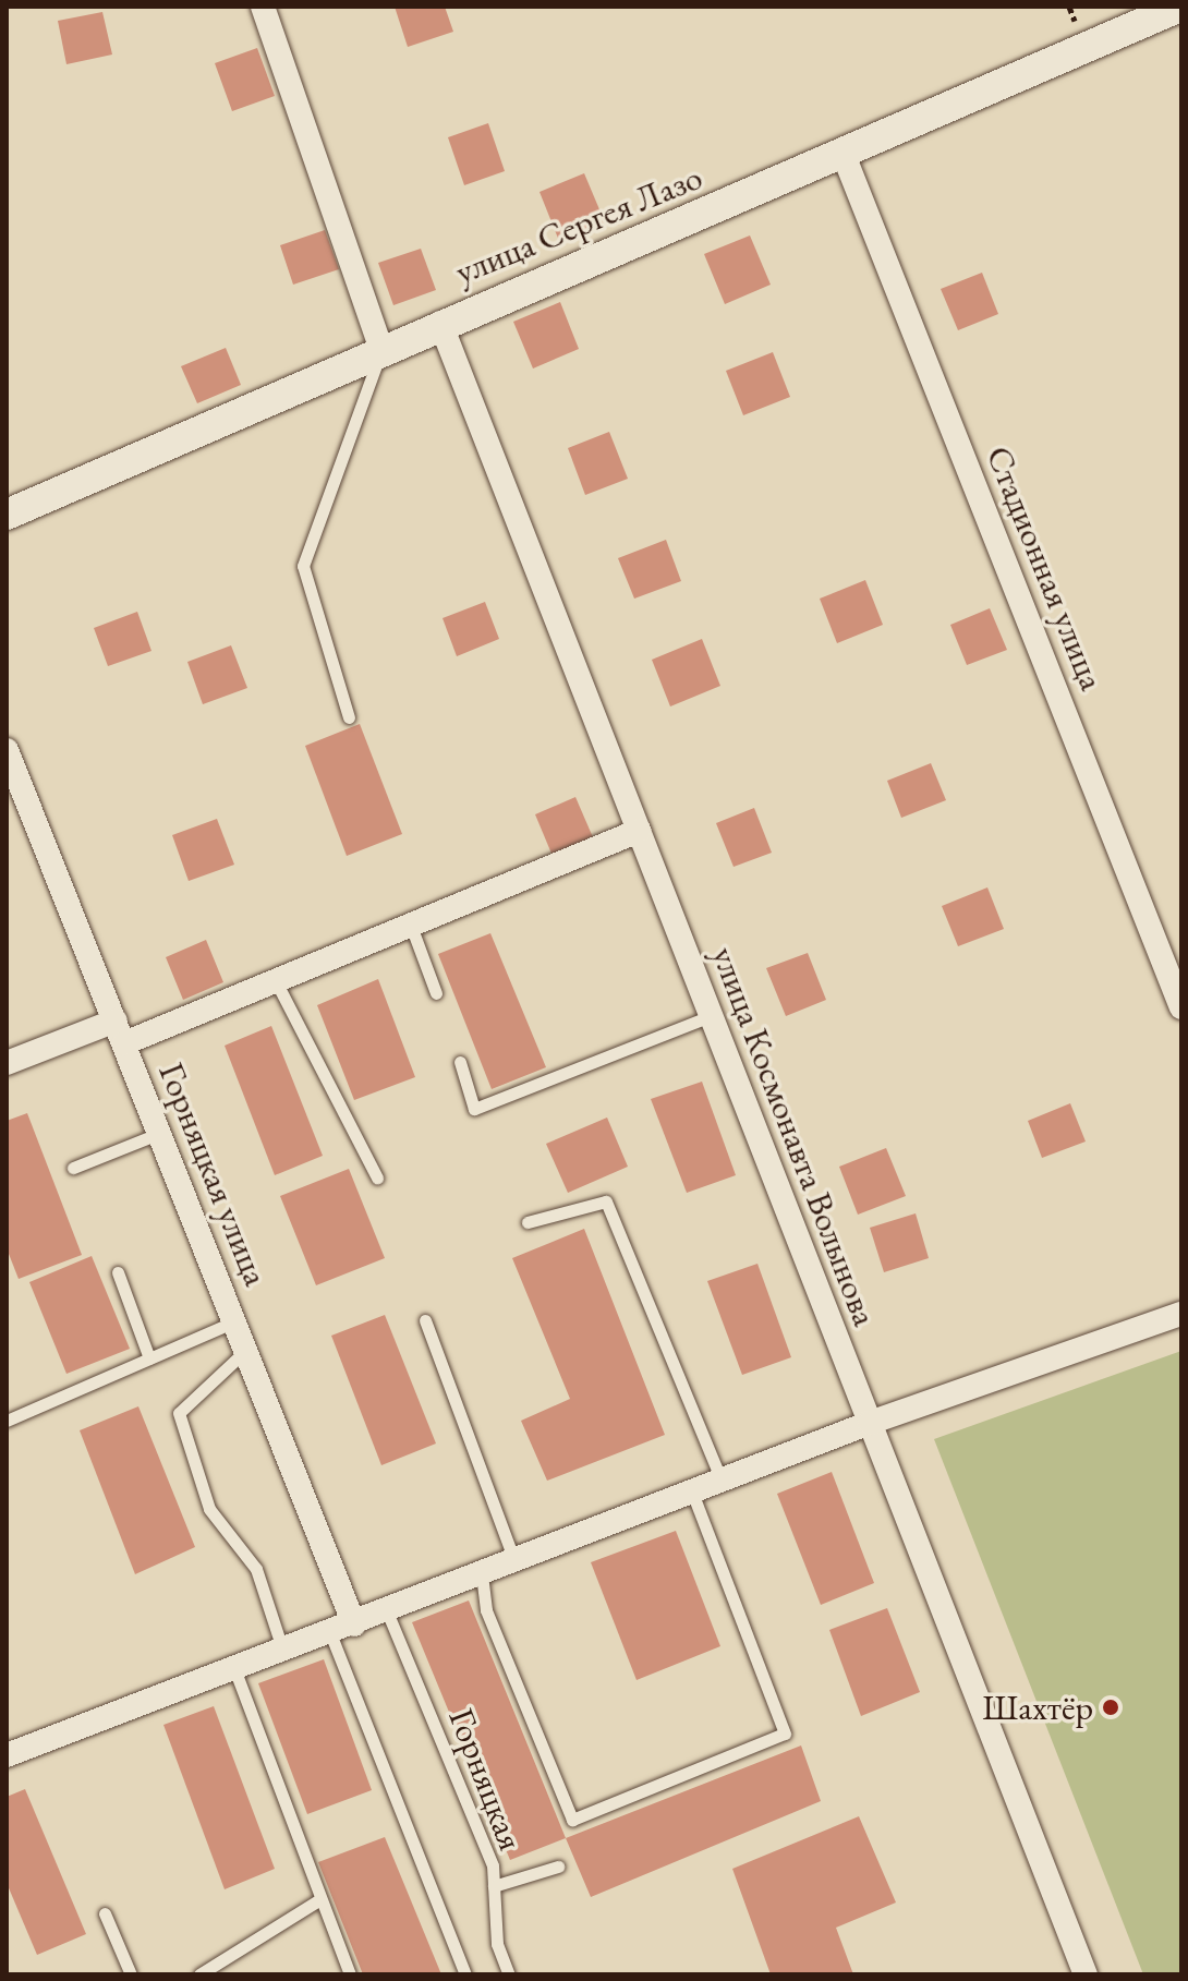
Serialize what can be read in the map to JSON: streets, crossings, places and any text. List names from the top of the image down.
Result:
{
  "streets": {
    "street": [
      "улица Сергея Лазо",
      "Стадионная улица",
      "улица Космонавта Волынова",
      "Горняцкая улица"
    ],
    "lane": ["Горняцкая"]
  },
  "crossings": [
    ["улица Сергея Лазо", "Стадионная улица"],
    ["улица Сергея Лазо", "улица Космонавта Волынова"]
  ],
  "places": ["Шахтёр"]
}
